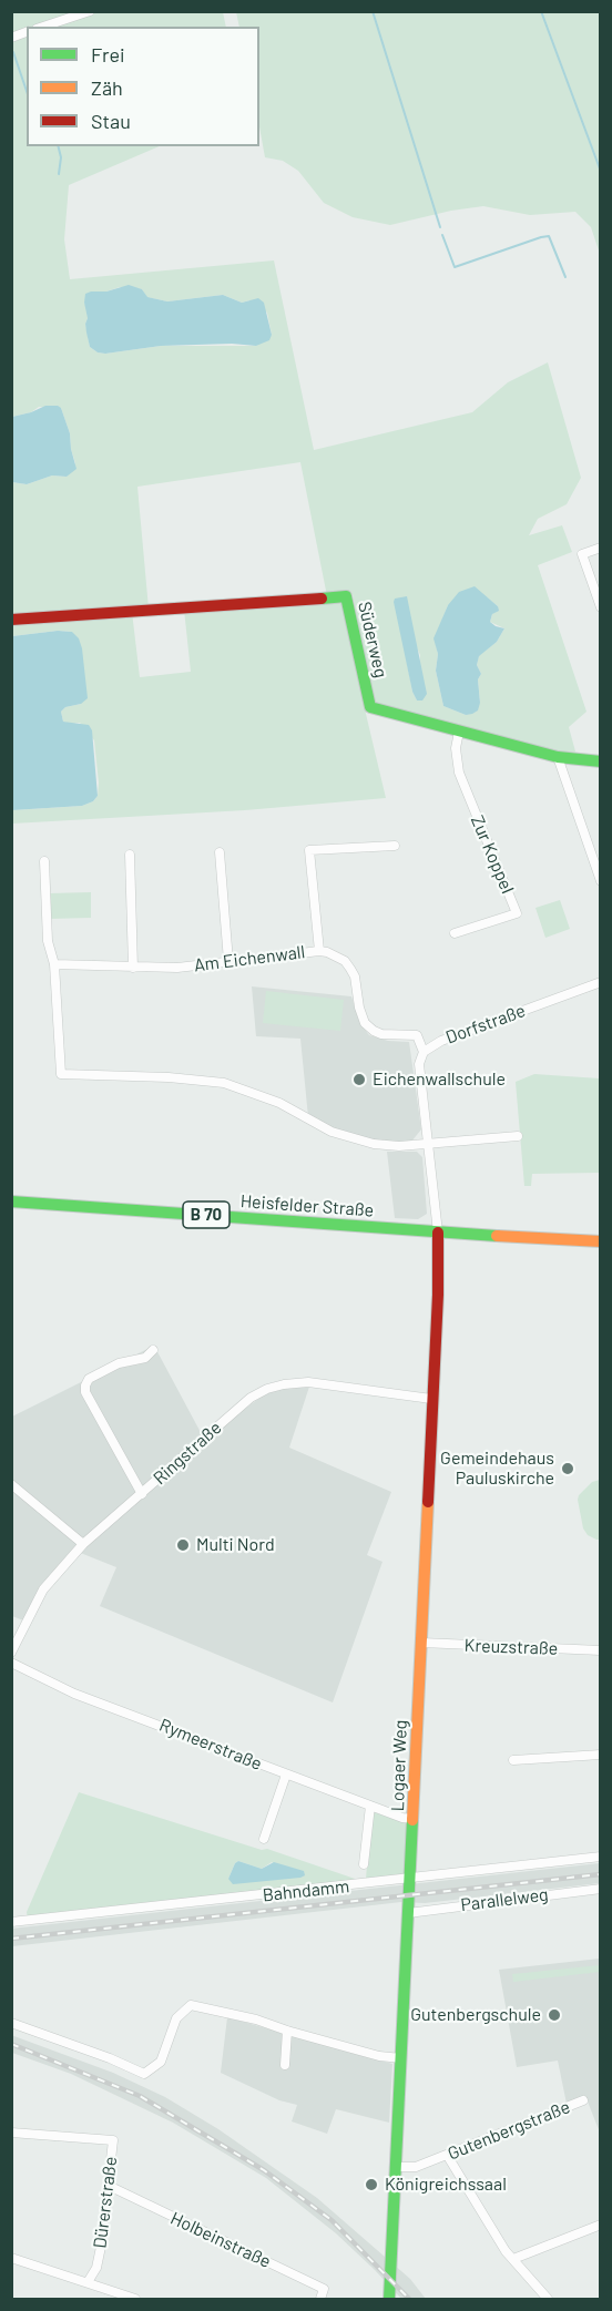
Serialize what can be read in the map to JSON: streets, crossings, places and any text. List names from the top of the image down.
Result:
{
  "streets": {
    "street": [
      "Süderweg",
      "Zur Koppel",
      "Am Eichenwall",
      "Dorfstraße",
      "Heisfelder Straße",
      "B 70",
      "Ringstraße",
      "Kreuzstraße",
      "Rymeerstraße",
      "Logaer Weg",
      "Bahndamm",
      "Parallelweg",
      "Gutenbergstraße",
      "Dürerstraße",
      "Holbeinstraße"
    ]
  },
  "crossings": [
    ["Süderweg", "Zur Koppel"],
    ["Am Eichenwall", "Dorfstraße"],
    ["Dorfstraße", "Heisfelder Straße"],
    ["Dorfstraße", "Logaer Weg"],
    ["Heisfelder Straße", "Logaer Weg"],
    ["Ringstraße", "Logaer Weg"],
    ["Kreuzstraße", "Logaer Weg"],
    ["Rymeerstraße", "Logaer Weg"],
    ["Logaer Weg", "Bahndamm"],
    ["Logaer Weg", "Parallelweg"],
    ["Logaer Weg", "Gutenbergstraße"],
    ["Dürerstraße", "Holbeinstraße"]
  ],
  "places": [
    "Eichenwallschule",
    "Gemeindehaus Pauluskirche",
    "Multi Nord",
    "Gutenbergschule",
    "Königreichssaal"
  ],
  "legend": ["Frei", "Zäh", "Stau"]
}
